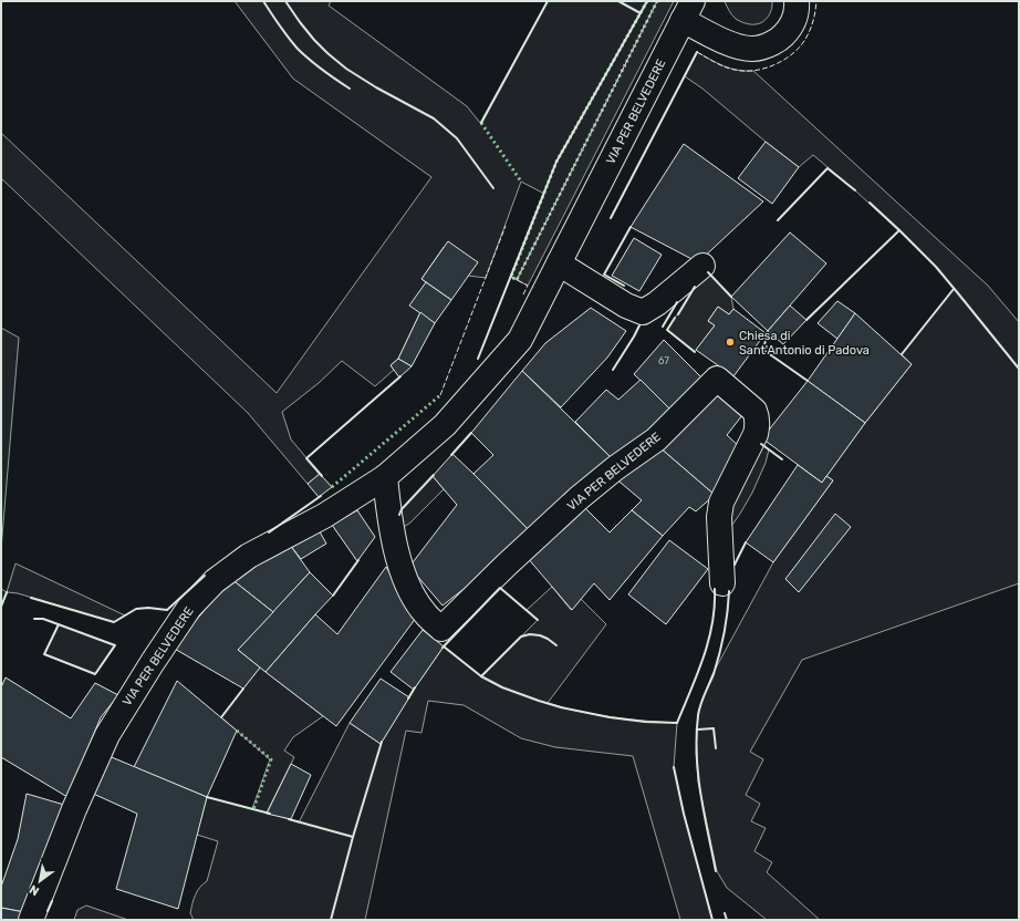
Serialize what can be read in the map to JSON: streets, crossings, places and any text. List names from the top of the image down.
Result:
{
  "streets": {
    "street": ["VIA PER BELVEDERE"]
  },
  "places": ["Chiesa di Sant'Antonio di Padova"],
  "house_numbers": ["67"],
  "north": "bottom left"
}
